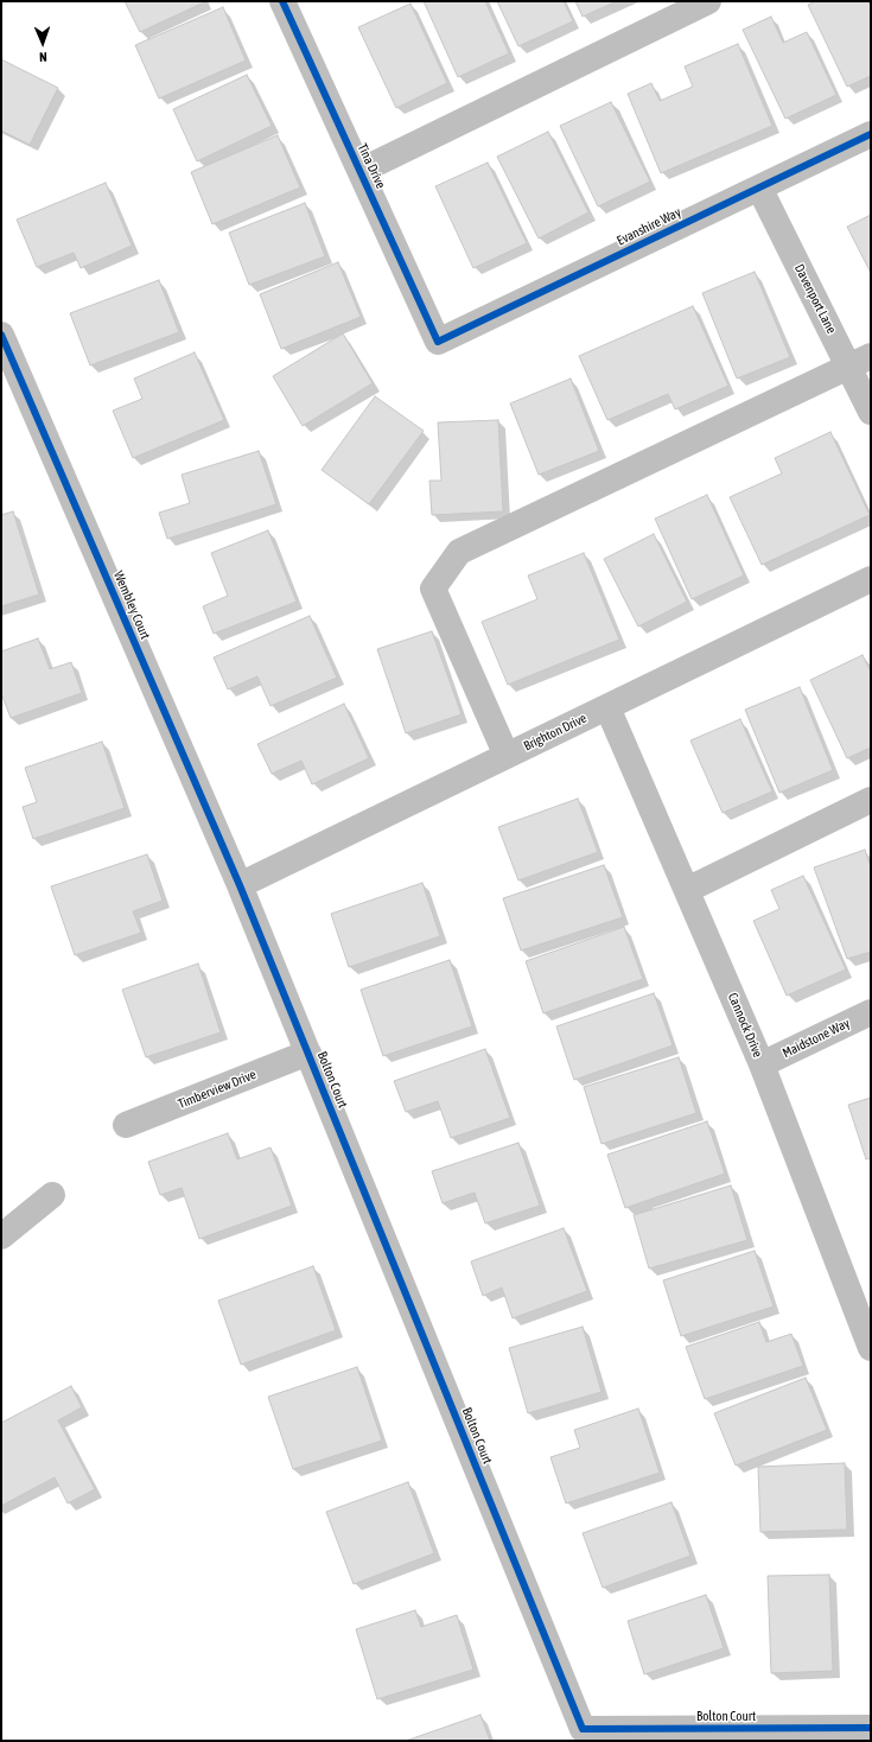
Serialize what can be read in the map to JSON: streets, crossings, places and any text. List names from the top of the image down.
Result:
{
  "streets": {
    "street": [
      "Tina Drive",
      "Evanshire Way",
      "Davenport Lane",
      "Wembley Court",
      "Brighton Drive",
      "Cannock Drive",
      "Maidstone Way",
      "Bolton Court",
      "Timberview Drive"
    ]
  },
  "crossings": [
    ["Tina Drive", "Evanshire Way"],
    ["Evanshire Way", "Davenport Lane"],
    ["Wembley Court", "Brighton Drive"],
    ["Wembley Court", "Bolton Court"],
    ["Brighton Drive", "Cannock Drive"],
    ["Brighton Drive", "Bolton Court"],
    ["Cannock Drive", "Maidstone Way"],
    ["Bolton Court", "Timberview Drive"]
  ],
  "north": "bottom"
}
